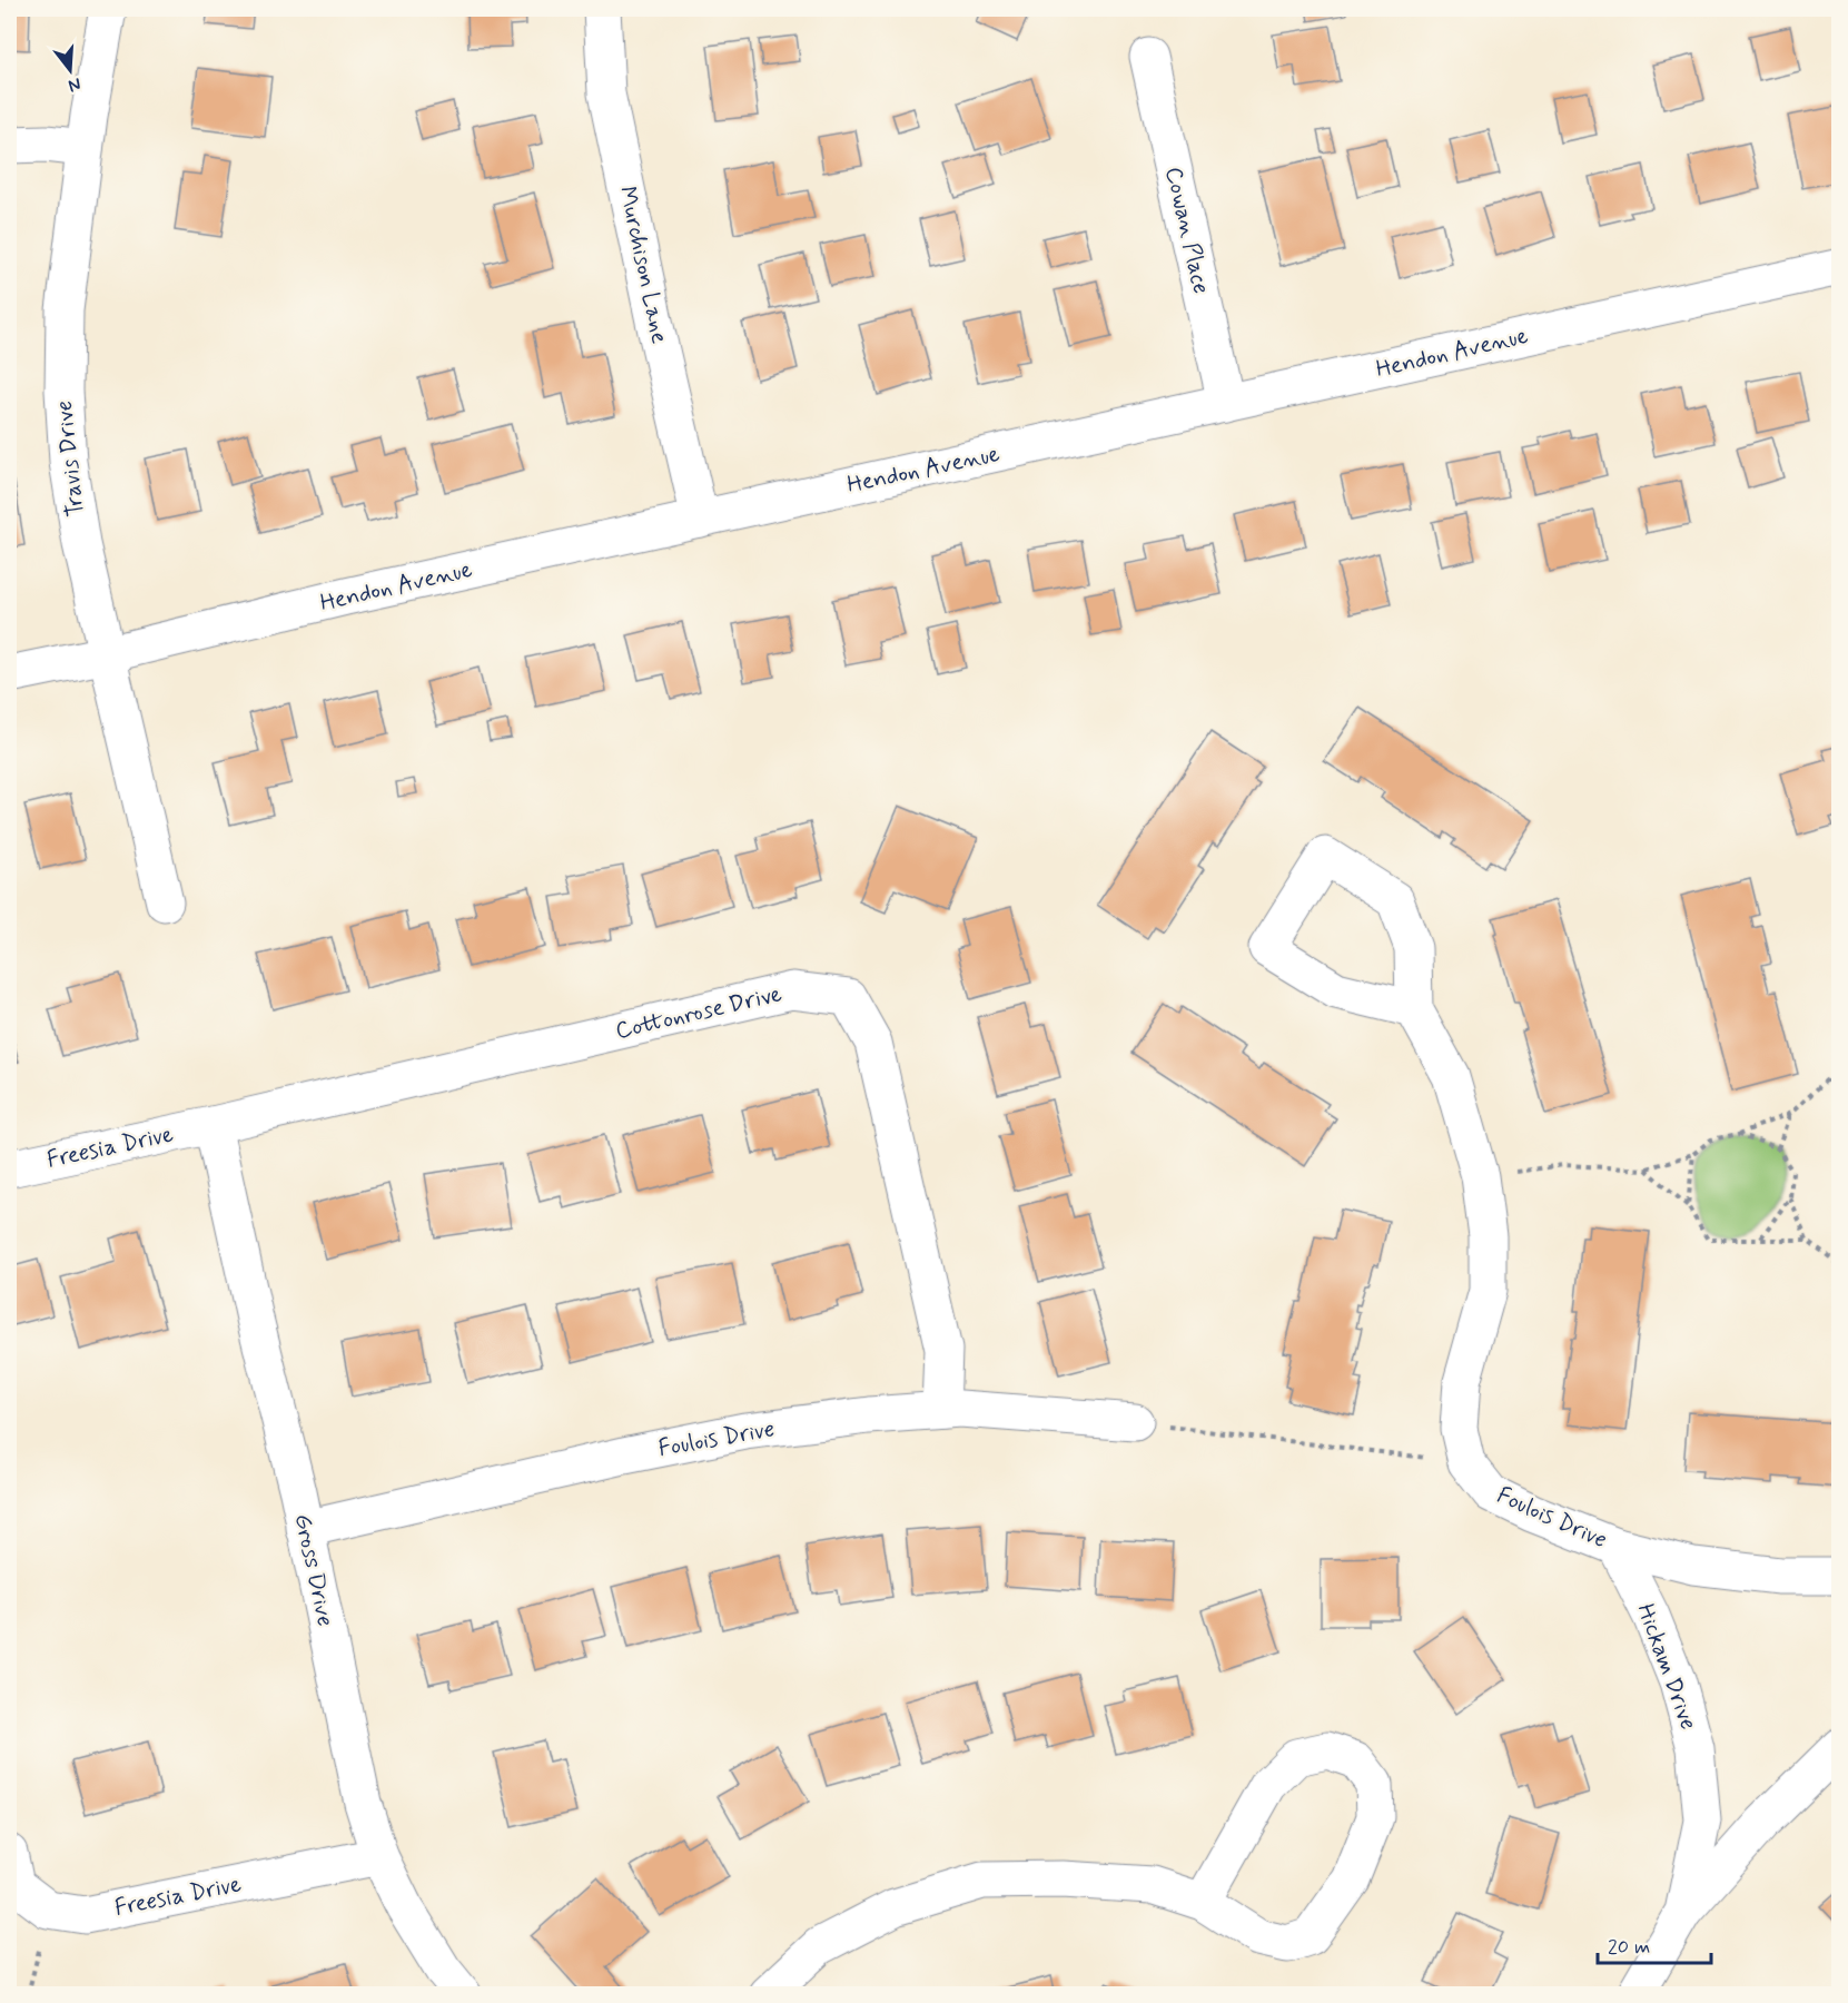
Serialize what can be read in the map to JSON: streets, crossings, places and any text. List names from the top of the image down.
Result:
{
  "streets": {
    "street": [
      "Cowan Place",
      "Murchison Lane",
      "Hendon Avenue",
      "Travis Drive",
      "Cottonrose Drive",
      "Freesia Drive",
      "Foulois Drive",
      "Gross Drive",
      "Hickam Drive"
    ]
  },
  "crossings": [
    ["Cowan Place", "Hendon Avenue"],
    ["Murchison Lane", "Hendon Avenue"],
    ["Hendon Avenue", "Travis Drive"],
    ["Cottonrose Drive", "Freesia Drive"],
    ["Cottonrose Drive", "Foulois Drive"],
    ["Cottonrose Drive", "Gross Drive"],
    ["Freesia Drive", "Gross Drive"],
    ["Foulois Drive", "Gross Drive"],
    ["Foulois Drive", "Hickam Drive"]
  ],
  "scale_bar": "20 m",
  "north": "bottom"
}
